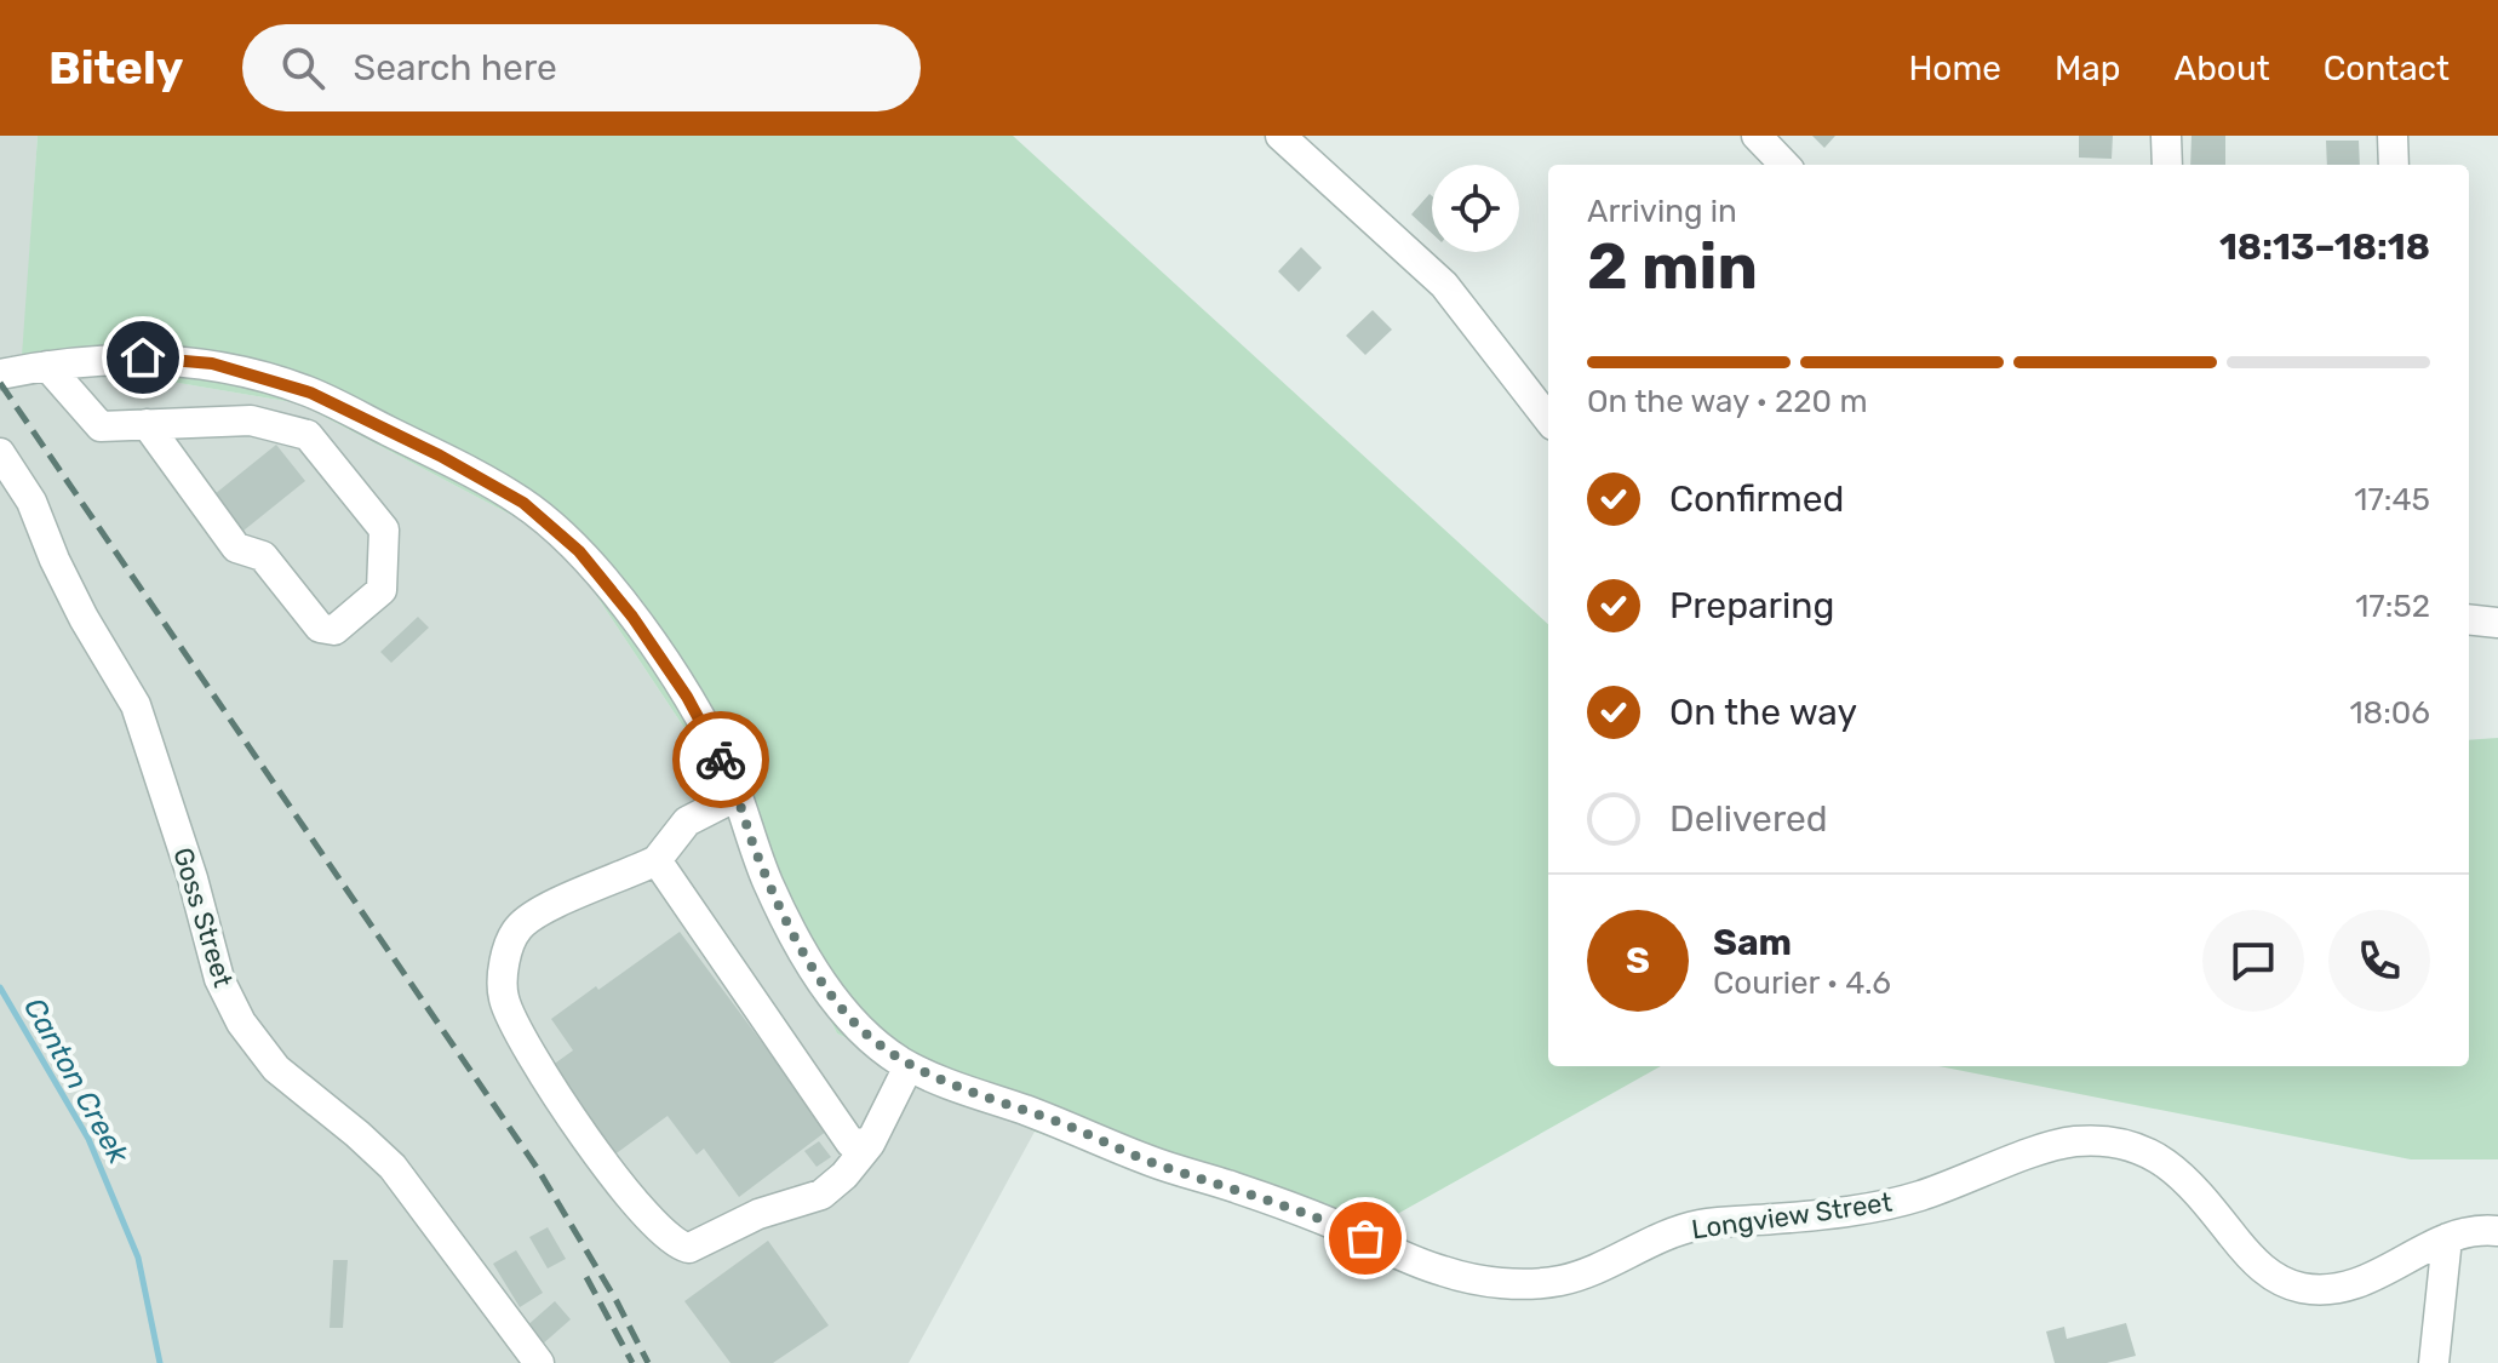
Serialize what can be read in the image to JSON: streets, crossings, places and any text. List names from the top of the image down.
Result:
{
  "streets": {
    "street": ["Goss Street", "Longview Street"]
  },
  "water": ["Canton Creek"],
  "page": {
    "header": "Bitely",
    "search": "Search here",
    "nav": [
      "Home",
      "Map",
      "About",
      "Contact"
    ],
    "heading": ["2 min", "Arriving in", "18:13–18:18"],
    "panel": ["Sam", "Courier · 4.6"],
    "bar": "On the way · 220 m",
    "list": [
      ["Confirmed", "17:45"],
      ["Preparing", "17:52"],
      ["On the way", "18:06"],
      "Delivered"
    ],
    "round": "S"
  }
}
